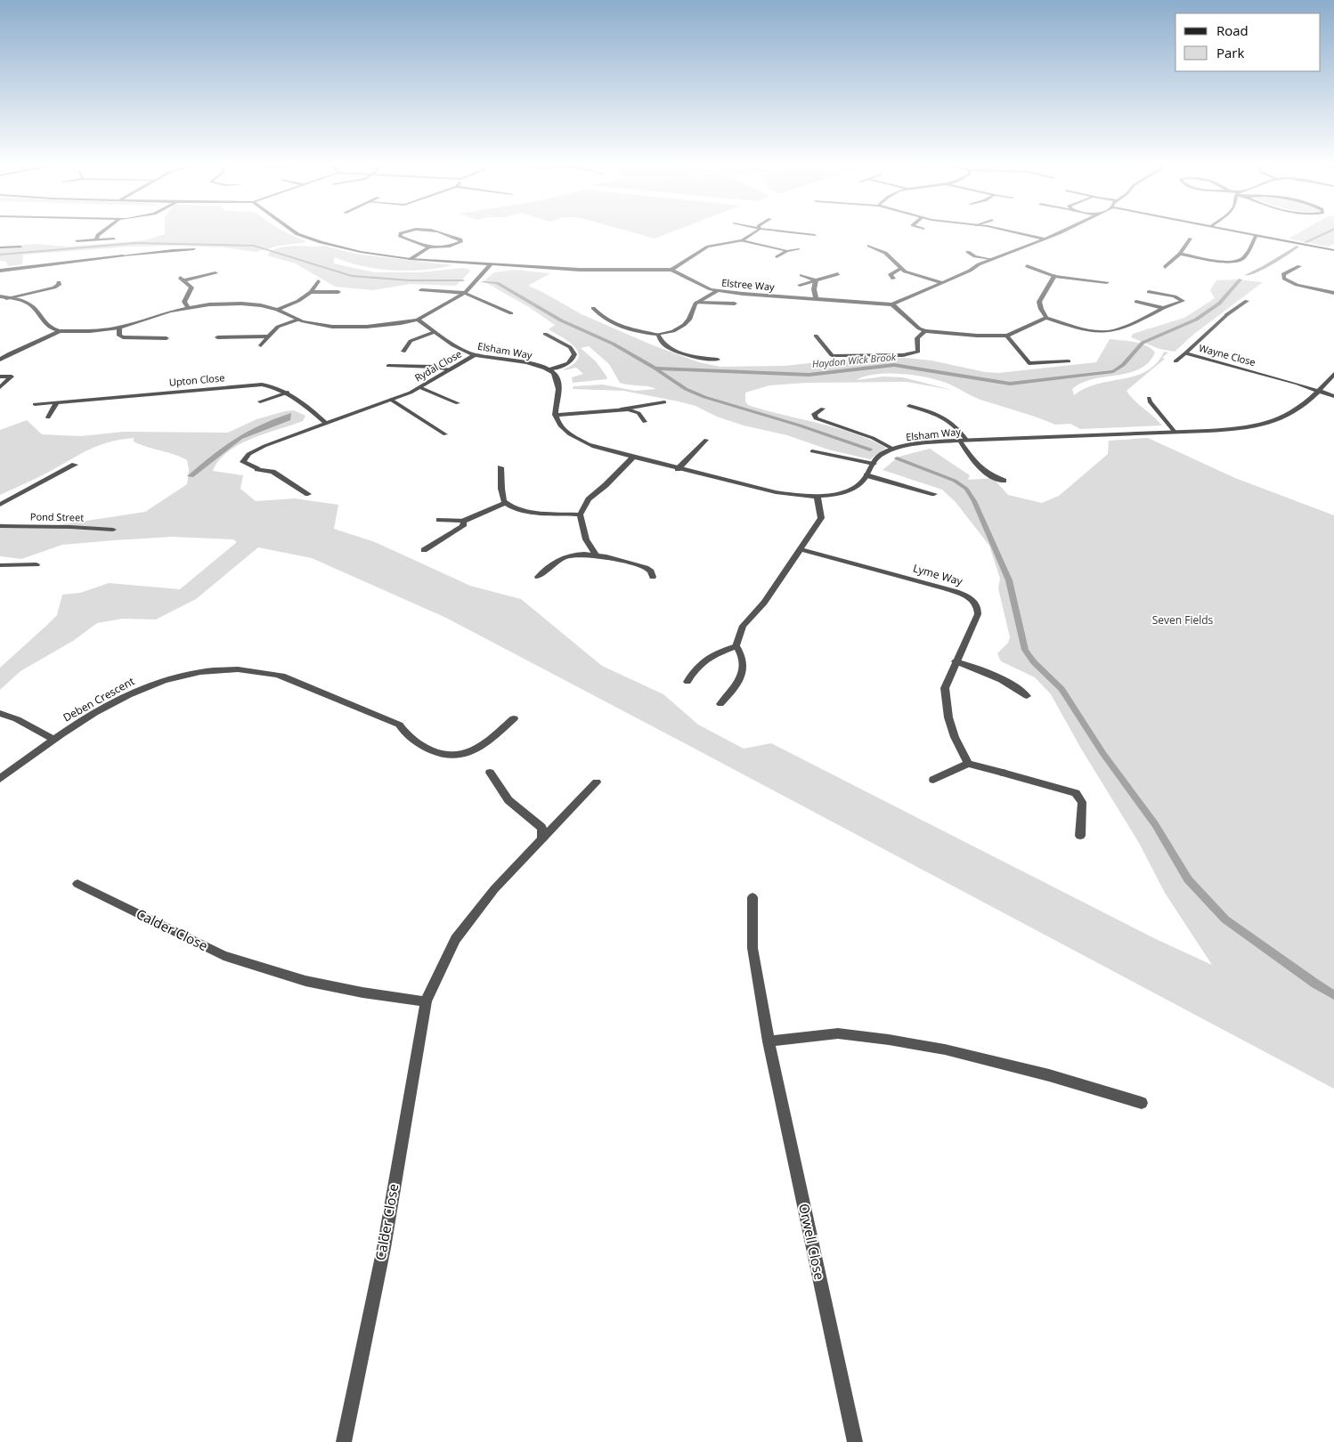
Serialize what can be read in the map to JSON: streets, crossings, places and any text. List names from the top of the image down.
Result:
{
  "streets": {
    "street": [
      "Elstree Way",
      "Elsham Way",
      "Wayne Close",
      "Rydal Close",
      "Upton Close",
      "Pond Street",
      "Lyme Way",
      "Deben Crescent",
      "Calder Close",
      "Orwell Close"
    ]
  },
  "crossings": [
    ["Elsham Way", "Wayne Close"],
    ["Elsham Way", "Rydal Close"]
  ],
  "water": ["Haydon Wick Brook"],
  "parks": ["Seven Fields"],
  "legend": ["Road", "Park"]
}
